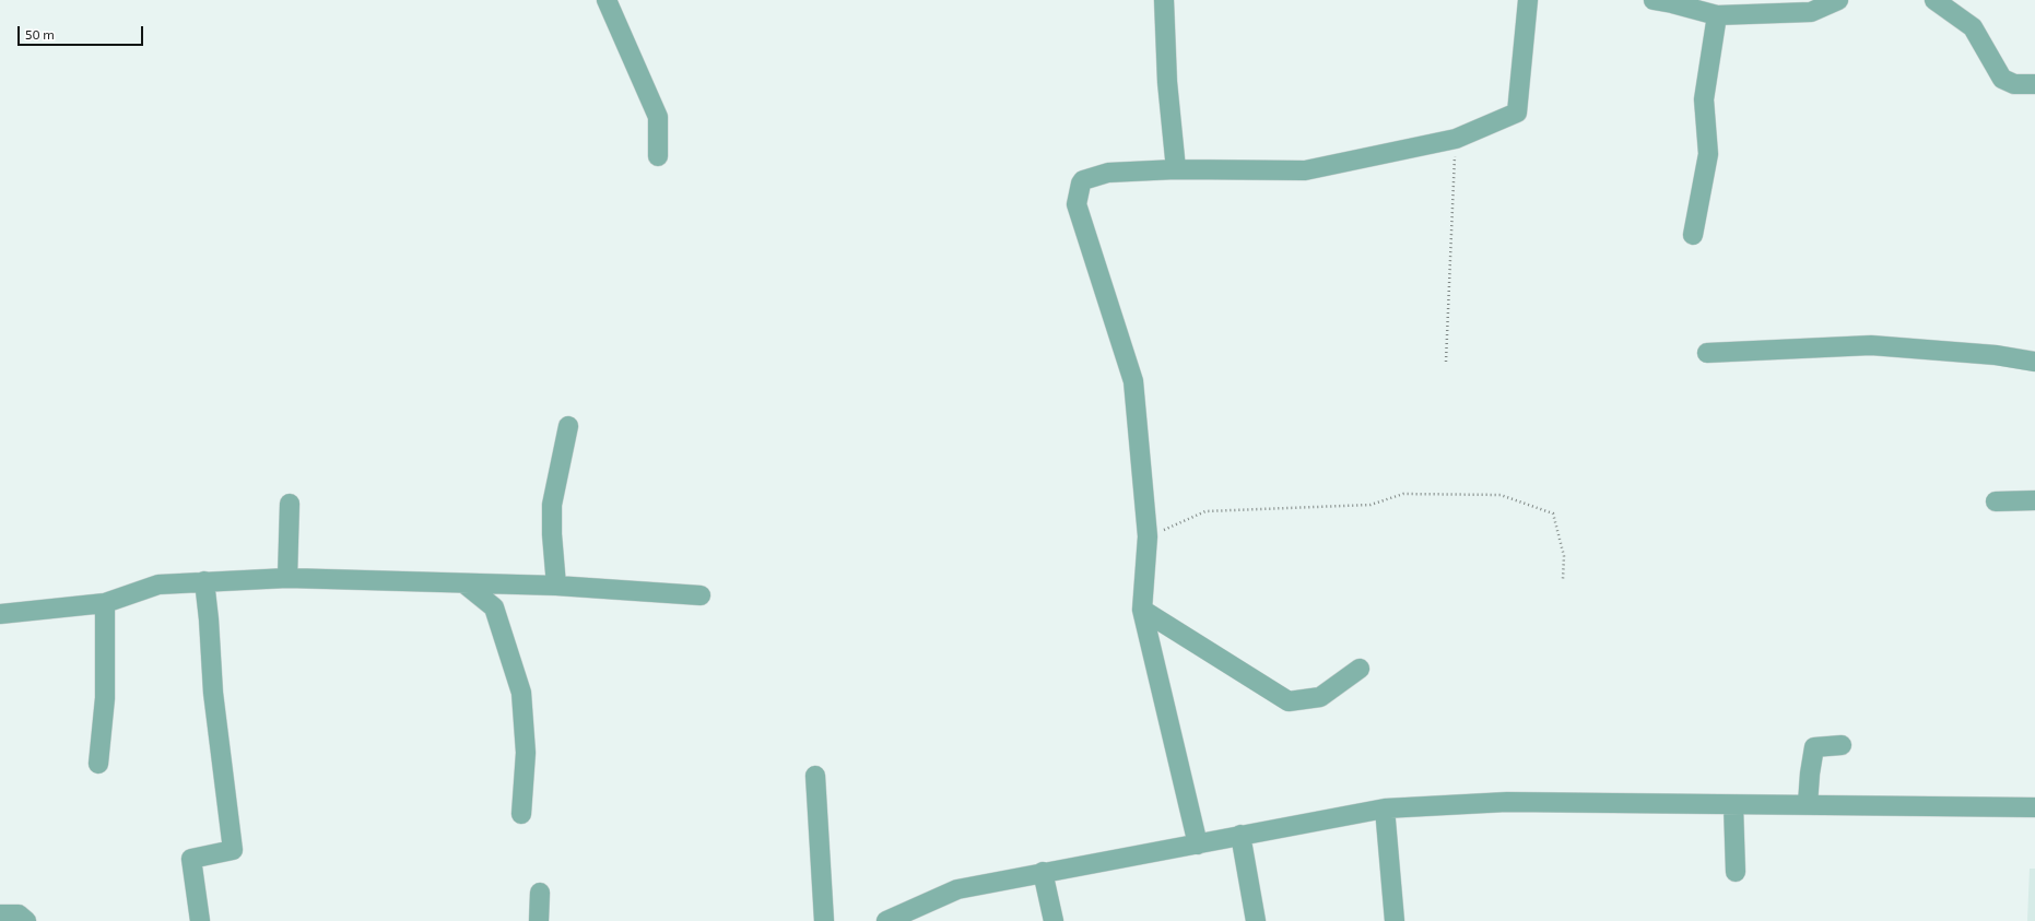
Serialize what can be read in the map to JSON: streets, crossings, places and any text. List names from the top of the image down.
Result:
{
  "scale_bar": "50 m"
}
